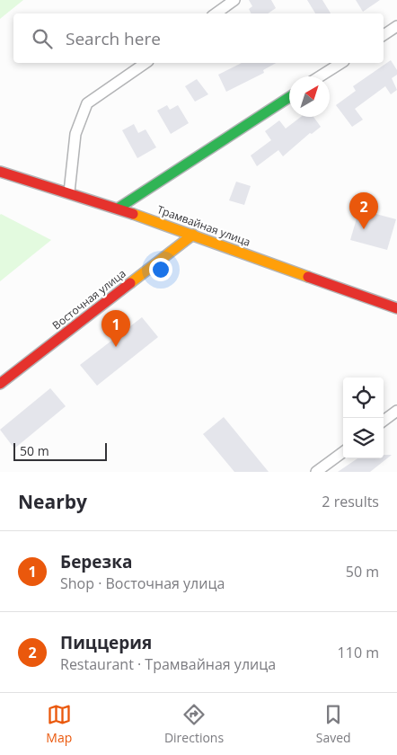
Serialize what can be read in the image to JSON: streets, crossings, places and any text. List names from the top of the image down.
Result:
{
  "streets": {
    "street": ["Трамвайная улица", "Восточная улица"]
  },
  "crossings": [
    ["Трамвайная улица", "Восточная улица"]
  ],
  "scale_bar": "50 m",
  "north": "top right",
  "page": {
    "search": "Search here",
    "pins": ["2", "1"],
    "scale": "50 m",
    "heading": ["Nearby", "2 results"],
    "list": [
      {
        "mark": "1",
        "name": "Березка",
        "note": "Shop · Восточная улица",
        "value": "50 m"
      },
      {
        "mark": "2",
        "name": "Пиццерия",
        "note": "Restaurant · Трамвайная улица",
        "value": "110 m"
      }
    ],
    "nav": ["Map", "Directions", "Saved"]
  }
}
